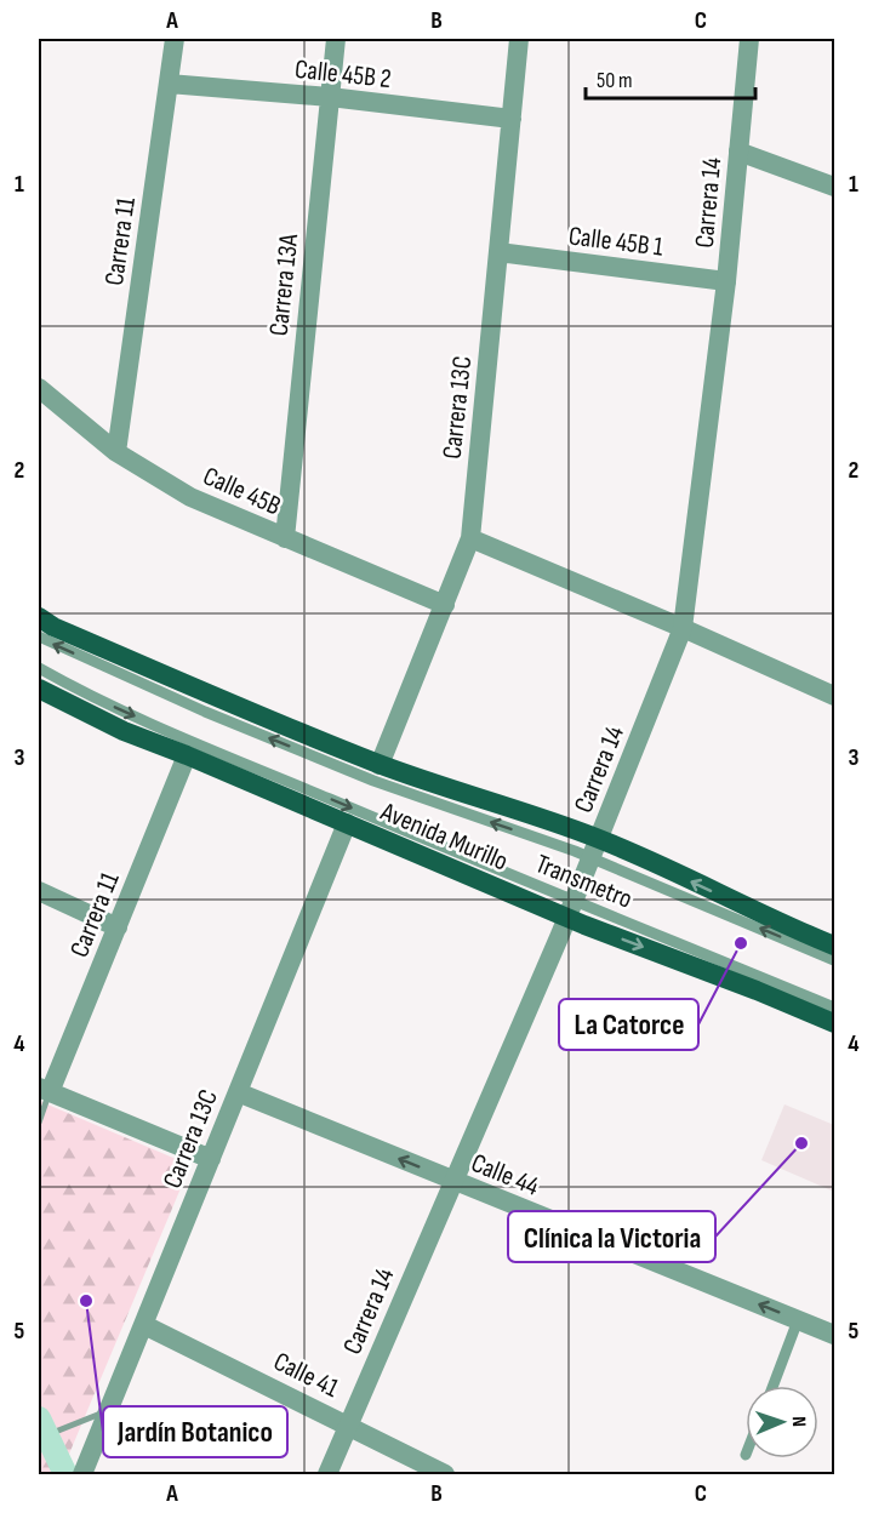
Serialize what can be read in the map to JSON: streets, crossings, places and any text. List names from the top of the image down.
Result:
{
  "streets": {
    "main road": ["Avenida Murillo"],
    "street": [
      "Calle 45B 2",
      "Carrera 14",
      "Calle 45B 1",
      "Carrera 11",
      "Carrera 13A",
      "Carrera 13C",
      "Calle 45B",
      "Calle 44",
      "Calle 41"
    ],
    "lane": ["Transmetro"]
  },
  "crossings": [
    ["Calle 45B 2", "Carrera 11"],
    ["Calle 45B 2", "Carrera 13A"],
    ["Calle 45B 2", "Carrera 13C"],
    ["Carrera 14", "Calle 45B 1"],
    ["Carrera 14", "Avenida Murillo"],
    ["Carrera 14", "Transmetro"],
    ["Carrera 14", "Calle 44"],
    ["Carrera 14", "Calle 41"],
    ["Calle 45B 1", "Carrera 13C"],
    ["Carrera 11", "Calle 45B"],
    ["Carrera 11", "Avenida Murillo"],
    ["Carrera 13A", "Calle 45B"],
    ["Carrera 13C", "Calle 45B"],
    ["Carrera 13C", "Avenida Murillo"],
    ["Carrera 13C", "Calle 44"],
    ["Carrera 13C", "Calle 41"],
    ["Avenida Murillo", "Transmetro"]
  ],
  "one_way": ["Calle 44"],
  "places": ["La Catorce", "Clínica la Victoria", "Jardín Botanico"],
  "scale_bar": "50 m",
  "north": "right",
  "grid": {
    "columns": ["A", "B", "C"],
    "rows": [
      "1",
      "2",
      "3",
      "4",
      "5"
    ]
  }
}
